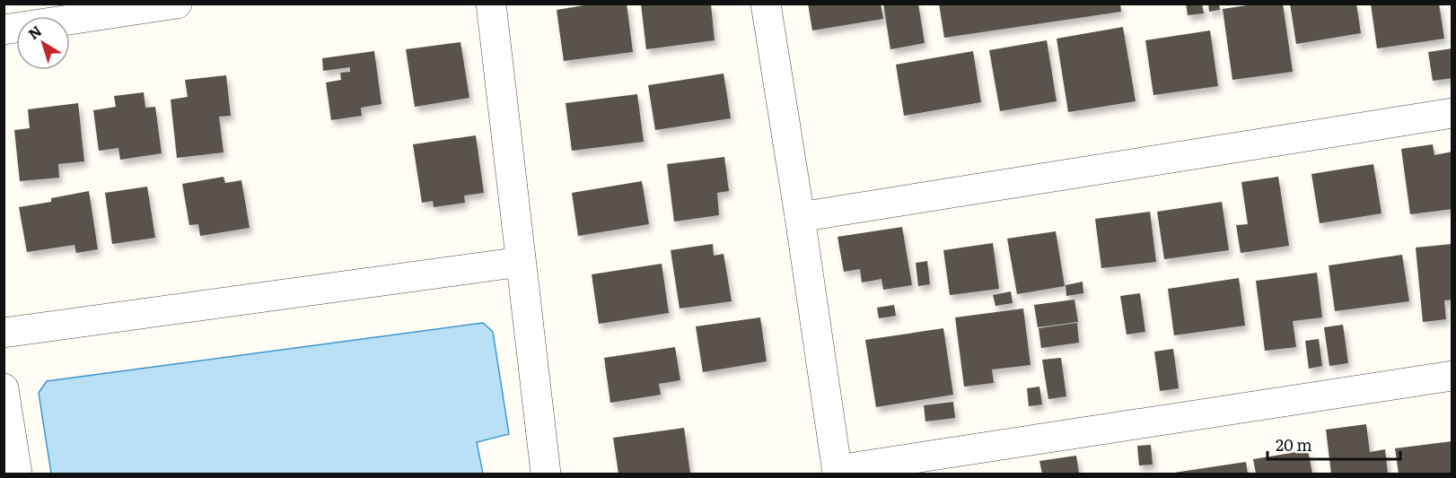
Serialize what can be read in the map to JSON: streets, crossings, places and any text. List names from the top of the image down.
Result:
{
  "scale_bar": "20 m",
  "north": "top left"
}
